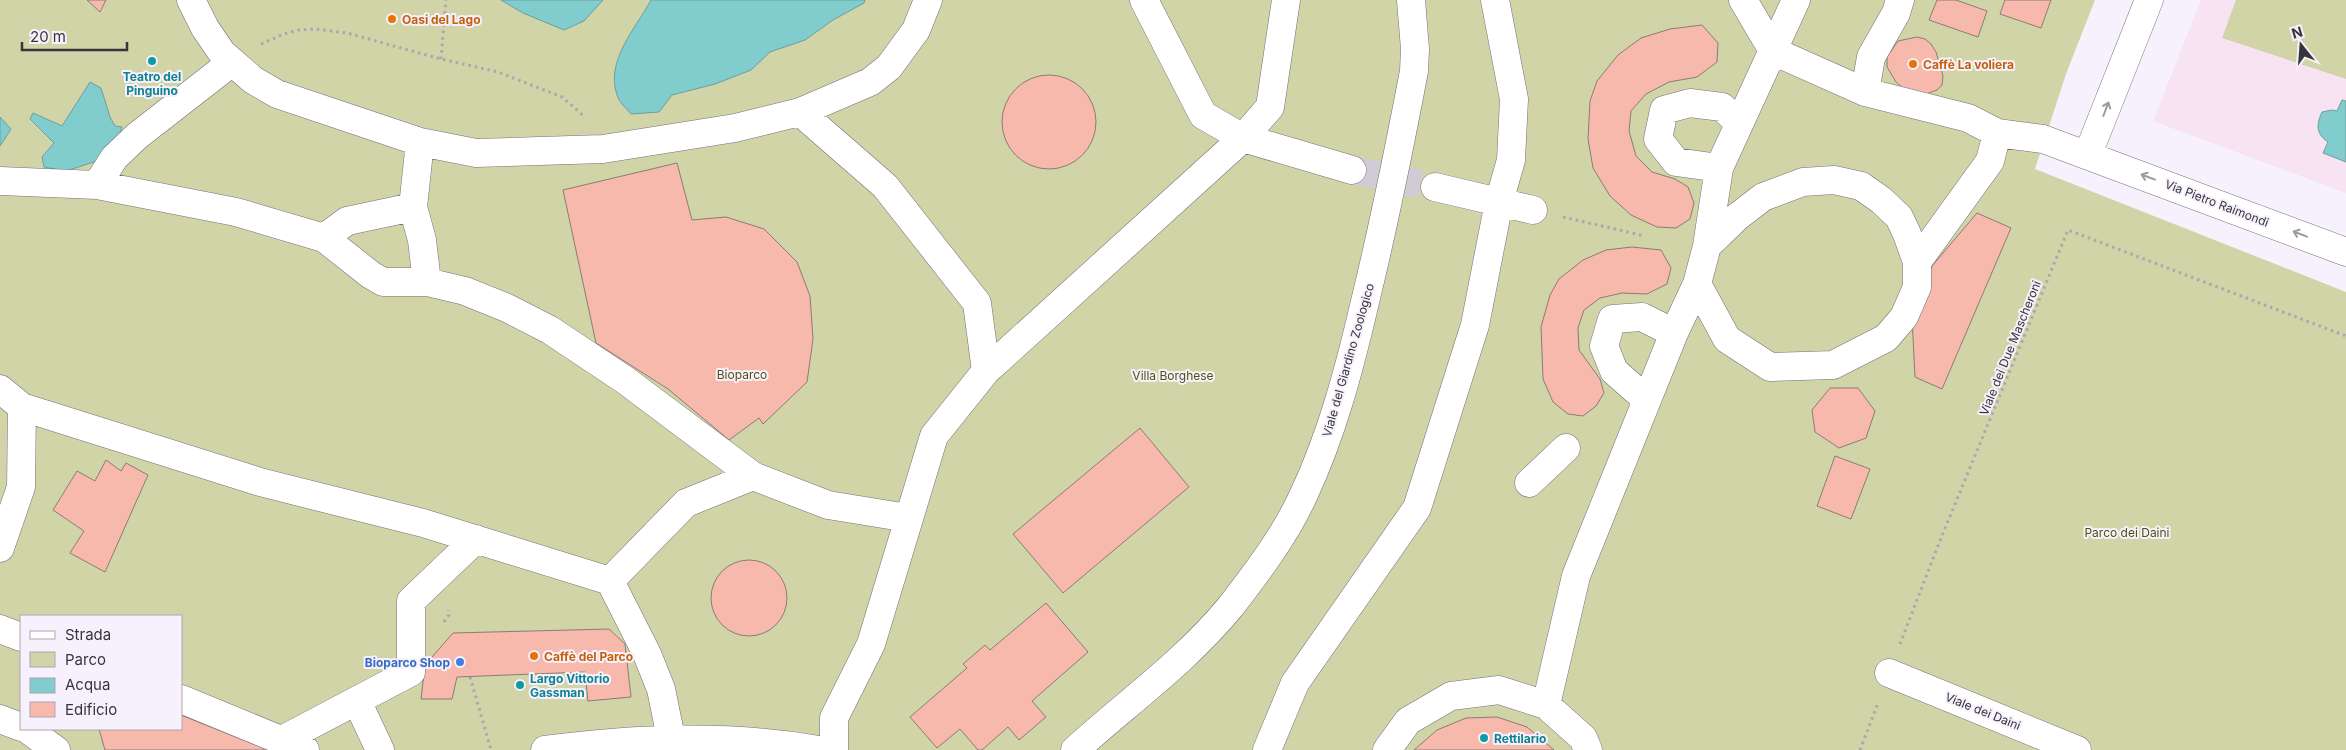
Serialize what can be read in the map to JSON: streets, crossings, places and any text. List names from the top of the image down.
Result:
{
  "streets": {
    "street": ["Via Pietro Raimondi", "Viale del Giardino Zoologico", "Viale dei Daini"],
    "path": ["Viale dei Due Mascheroni"]
  },
  "crossings": [
    ["Viale dei Due Mascheroni", "Viale dei Daini"]
  ],
  "one_way": ["Via Pietro Raimondi"],
  "parks": ["Bioparco", "Villa Borghese", "Parco dei Daini"],
  "places": [
    "Oasi del Lago",
    "Teatro del Pinguino",
    "Caffè La voliera",
    "Caffè del Parco",
    "Bioparco Shop",
    "Largo Vittorio Gassman",
    "Rettilario"
  ],
  "legend": [
    "Strada",
    "Parco",
    "Acqua",
    "Edificio"
  ],
  "scale_bar": "20 m",
  "north": "top"
}
